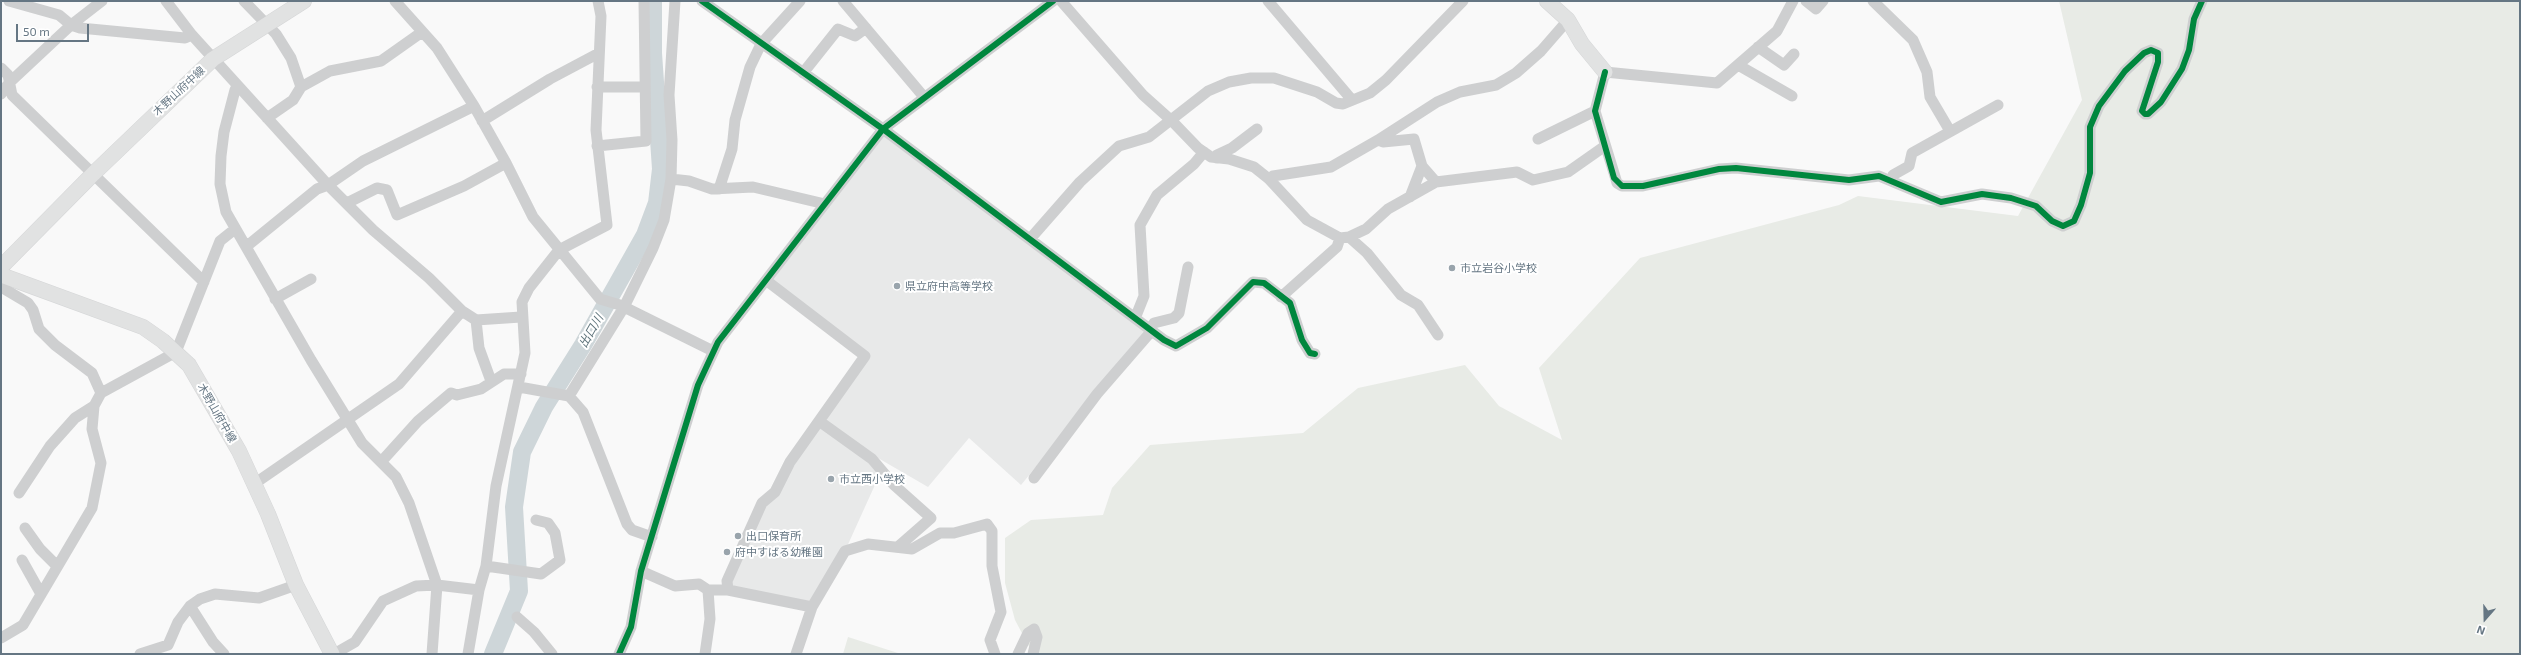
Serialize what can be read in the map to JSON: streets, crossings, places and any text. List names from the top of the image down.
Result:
{
  "streets": {
    "main road": ["木野山府中線"]
  },
  "water": ["出口川"],
  "places": [
    "市立岩谷小学校",
    "県立府中高等学校",
    "市立西小学校",
    "出口保育所",
    "府中すばる幼稚園"
  ],
  "scale_bar": "50 m",
  "north": "bottom"
}
